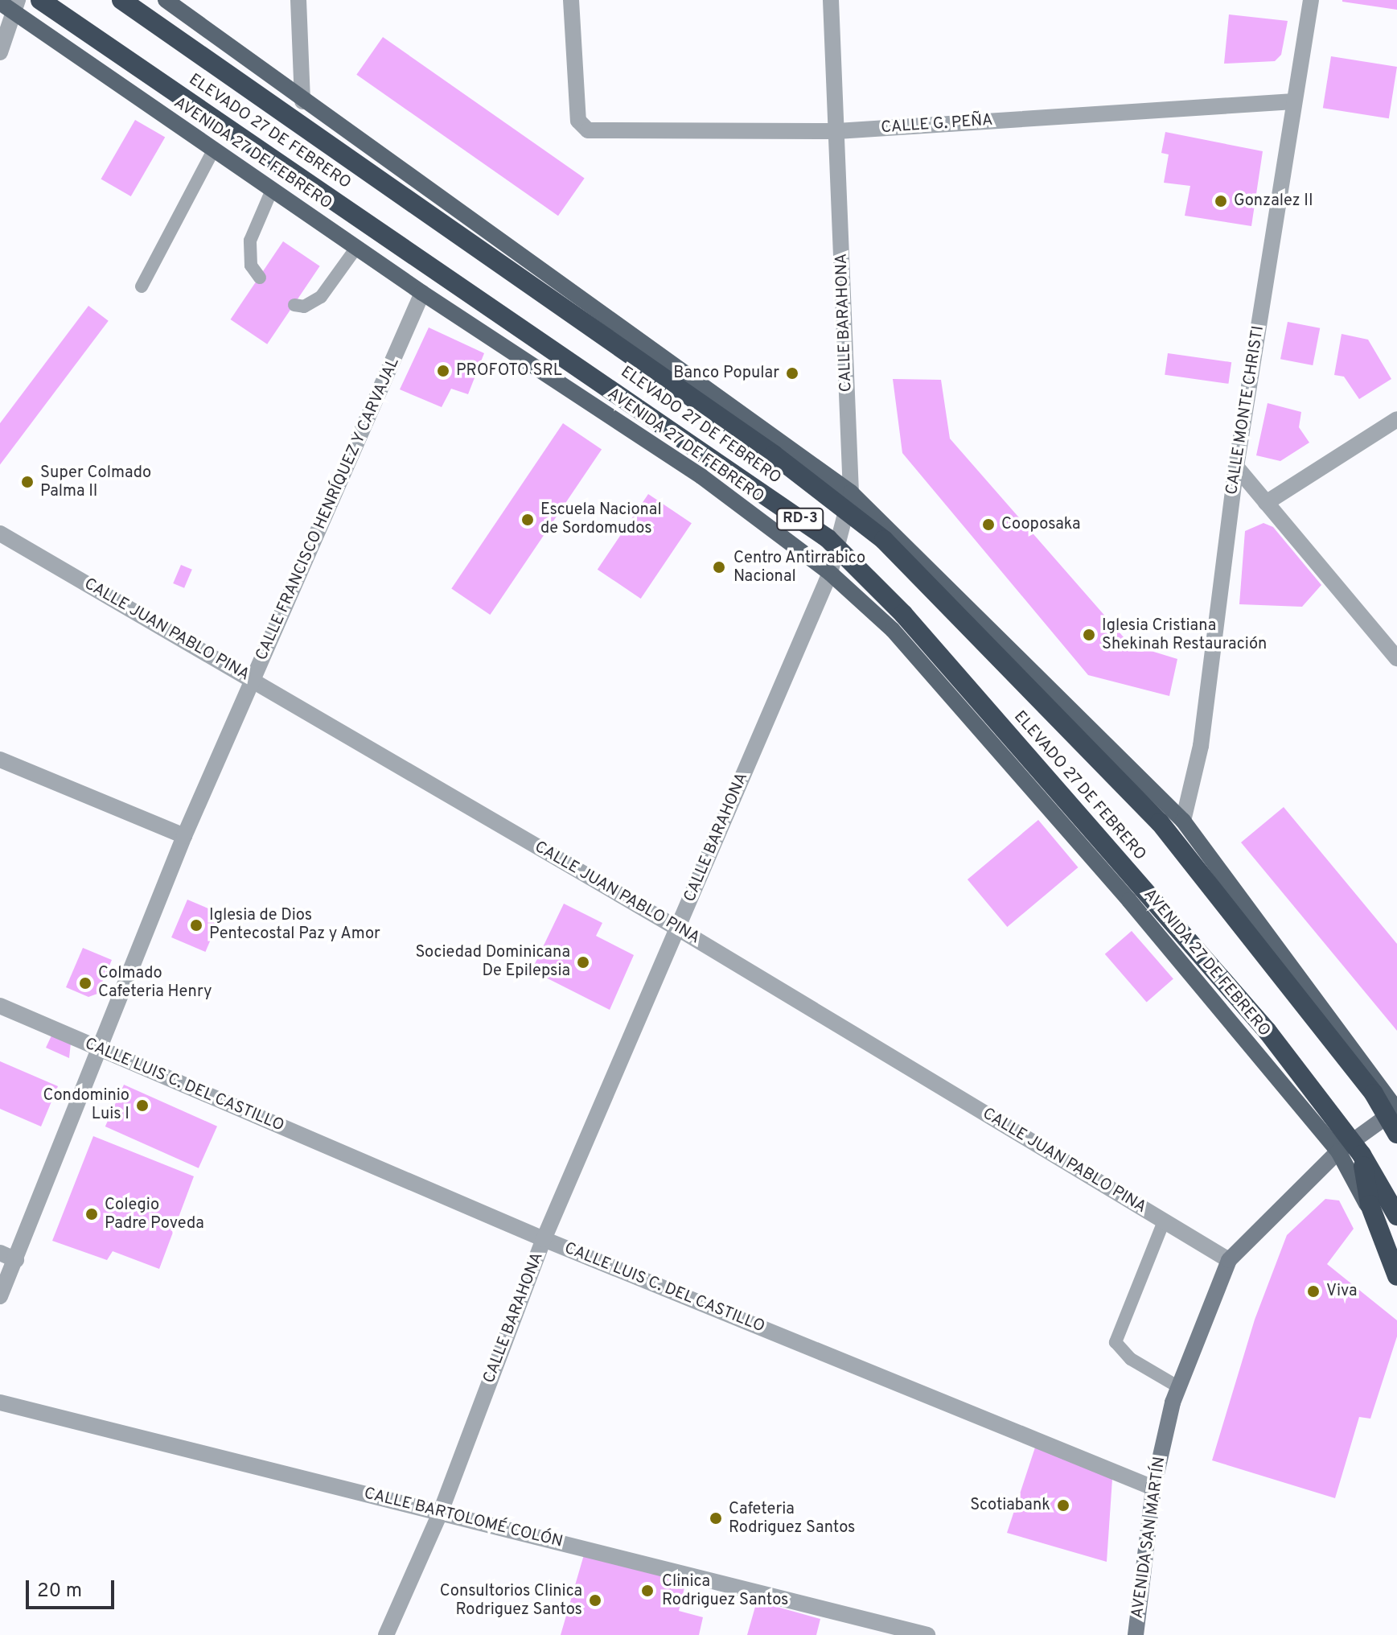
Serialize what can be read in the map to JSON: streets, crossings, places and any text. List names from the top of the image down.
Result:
{
  "streets": {
    "highway": ["ELEVADO 27 DE FEBRERO", "RD-3"],
    "main road": ["AVENIDA 27 DE FEBRERO", "AVENIDA SAN MARTÍN"],
    "street": [
      "CALLE G. PEÑA",
      "CALLE BARAHONA",
      "CALLE MONTE CHRISTI",
      "CALLE FRANCISCO HENRÍQUEZ Y CARVAJAL",
      "CALLE JUAN PABLO PINA",
      "CALLE LUIS C. DEL CASTILLO",
      "CALLE BARTOLOMÉ COLÓN"
    ]
  },
  "crossings": [
    ["CALLE G. PEÑA", "CALLE BARAHONA"],
    ["CALLE G. PEÑA", "CALLE MONTE CHRISTI"],
    ["AVENIDA 27 DE FEBRERO", "CALLE BARAHONA"],
    ["AVENIDA 27 DE FEBRERO", "CALLE FRANCISCO HENRÍQUEZ Y CARVAJAL"],
    ["AVENIDA 27 DE FEBRERO", "AVENIDA SAN MARTÍN"],
    ["CALLE BARAHONA", "CALLE JUAN PABLO PINA"],
    ["CALLE BARAHONA", "CALLE LUIS C. DEL CASTILLO"],
    ["CALLE BARAHONA", "CALLE BARTOLOMÉ COLÓN"],
    ["CALLE FRANCISCO HENRÍQUEZ Y CARVAJAL", "CALLE JUAN PABLO PINA"],
    ["CALLE FRANCISCO HENRÍQUEZ Y CARVAJAL", "CALLE LUIS C. DEL CASTILLO"],
    ["CALLE JUAN PABLO PINA", "AVENIDA SAN MARTÍN"],
    ["CALLE LUIS C. DEL CASTILLO", "AVENIDA SAN MARTÍN"]
  ],
  "places": [
    "Gonzalez II",
    "PROFOTO SRL",
    "Banco Popular",
    "Super Colmado Palma II",
    "Escuela Nacional de Sordomudos",
    "Cooposaka",
    "Centro Antirrabico Nacional",
    "Iglesia Cristiana Shekinah Restauración",
    "Iglesia de Dios Pentecostal Paz y Amor",
    "Sociedad Dominicana De Epilepsia",
    "Colmado Cafeteria Henry",
    "Condominio Luis I",
    "Colegio Padre Poveda",
    "Viva",
    "Scotiabank",
    "Cafeteria Rodriguez Santos",
    "Clinica Rodriguez Santos",
    "Consultorios Clinica Rodriguez Santos"
  ],
  "scale_bar": "20 m"
}
